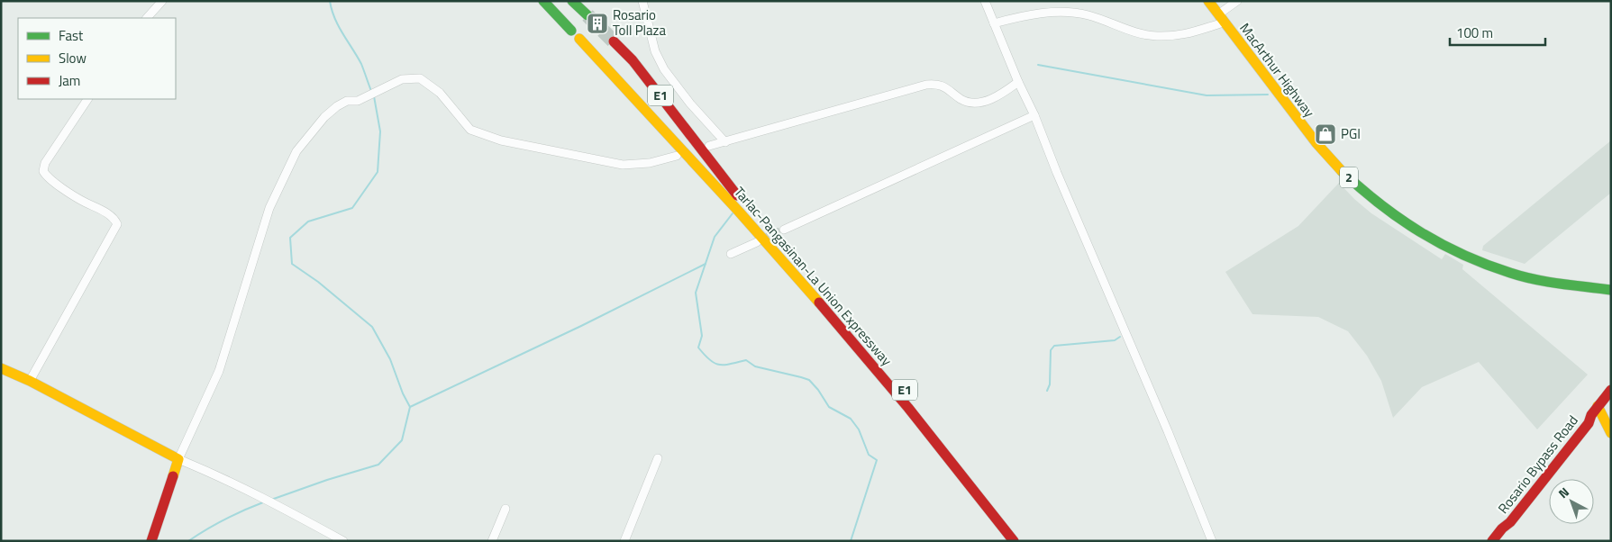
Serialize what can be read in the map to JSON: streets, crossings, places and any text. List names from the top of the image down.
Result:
{
  "streets": {
    "main road": [
      "MacArthur Highway",
      "E1",
      "2",
      "Tarlac-Pangasinan-La Union Expressway",
      "Rosario Bypass Road"
    ]
  },
  "places": {
    "building": ["Rosario Toll Plaza"],
    "shop": ["PGI"]
  },
  "legend": ["Fast", "Slow", "Jam"],
  "scale_bar": "100 m",
  "north": "top left"
}
